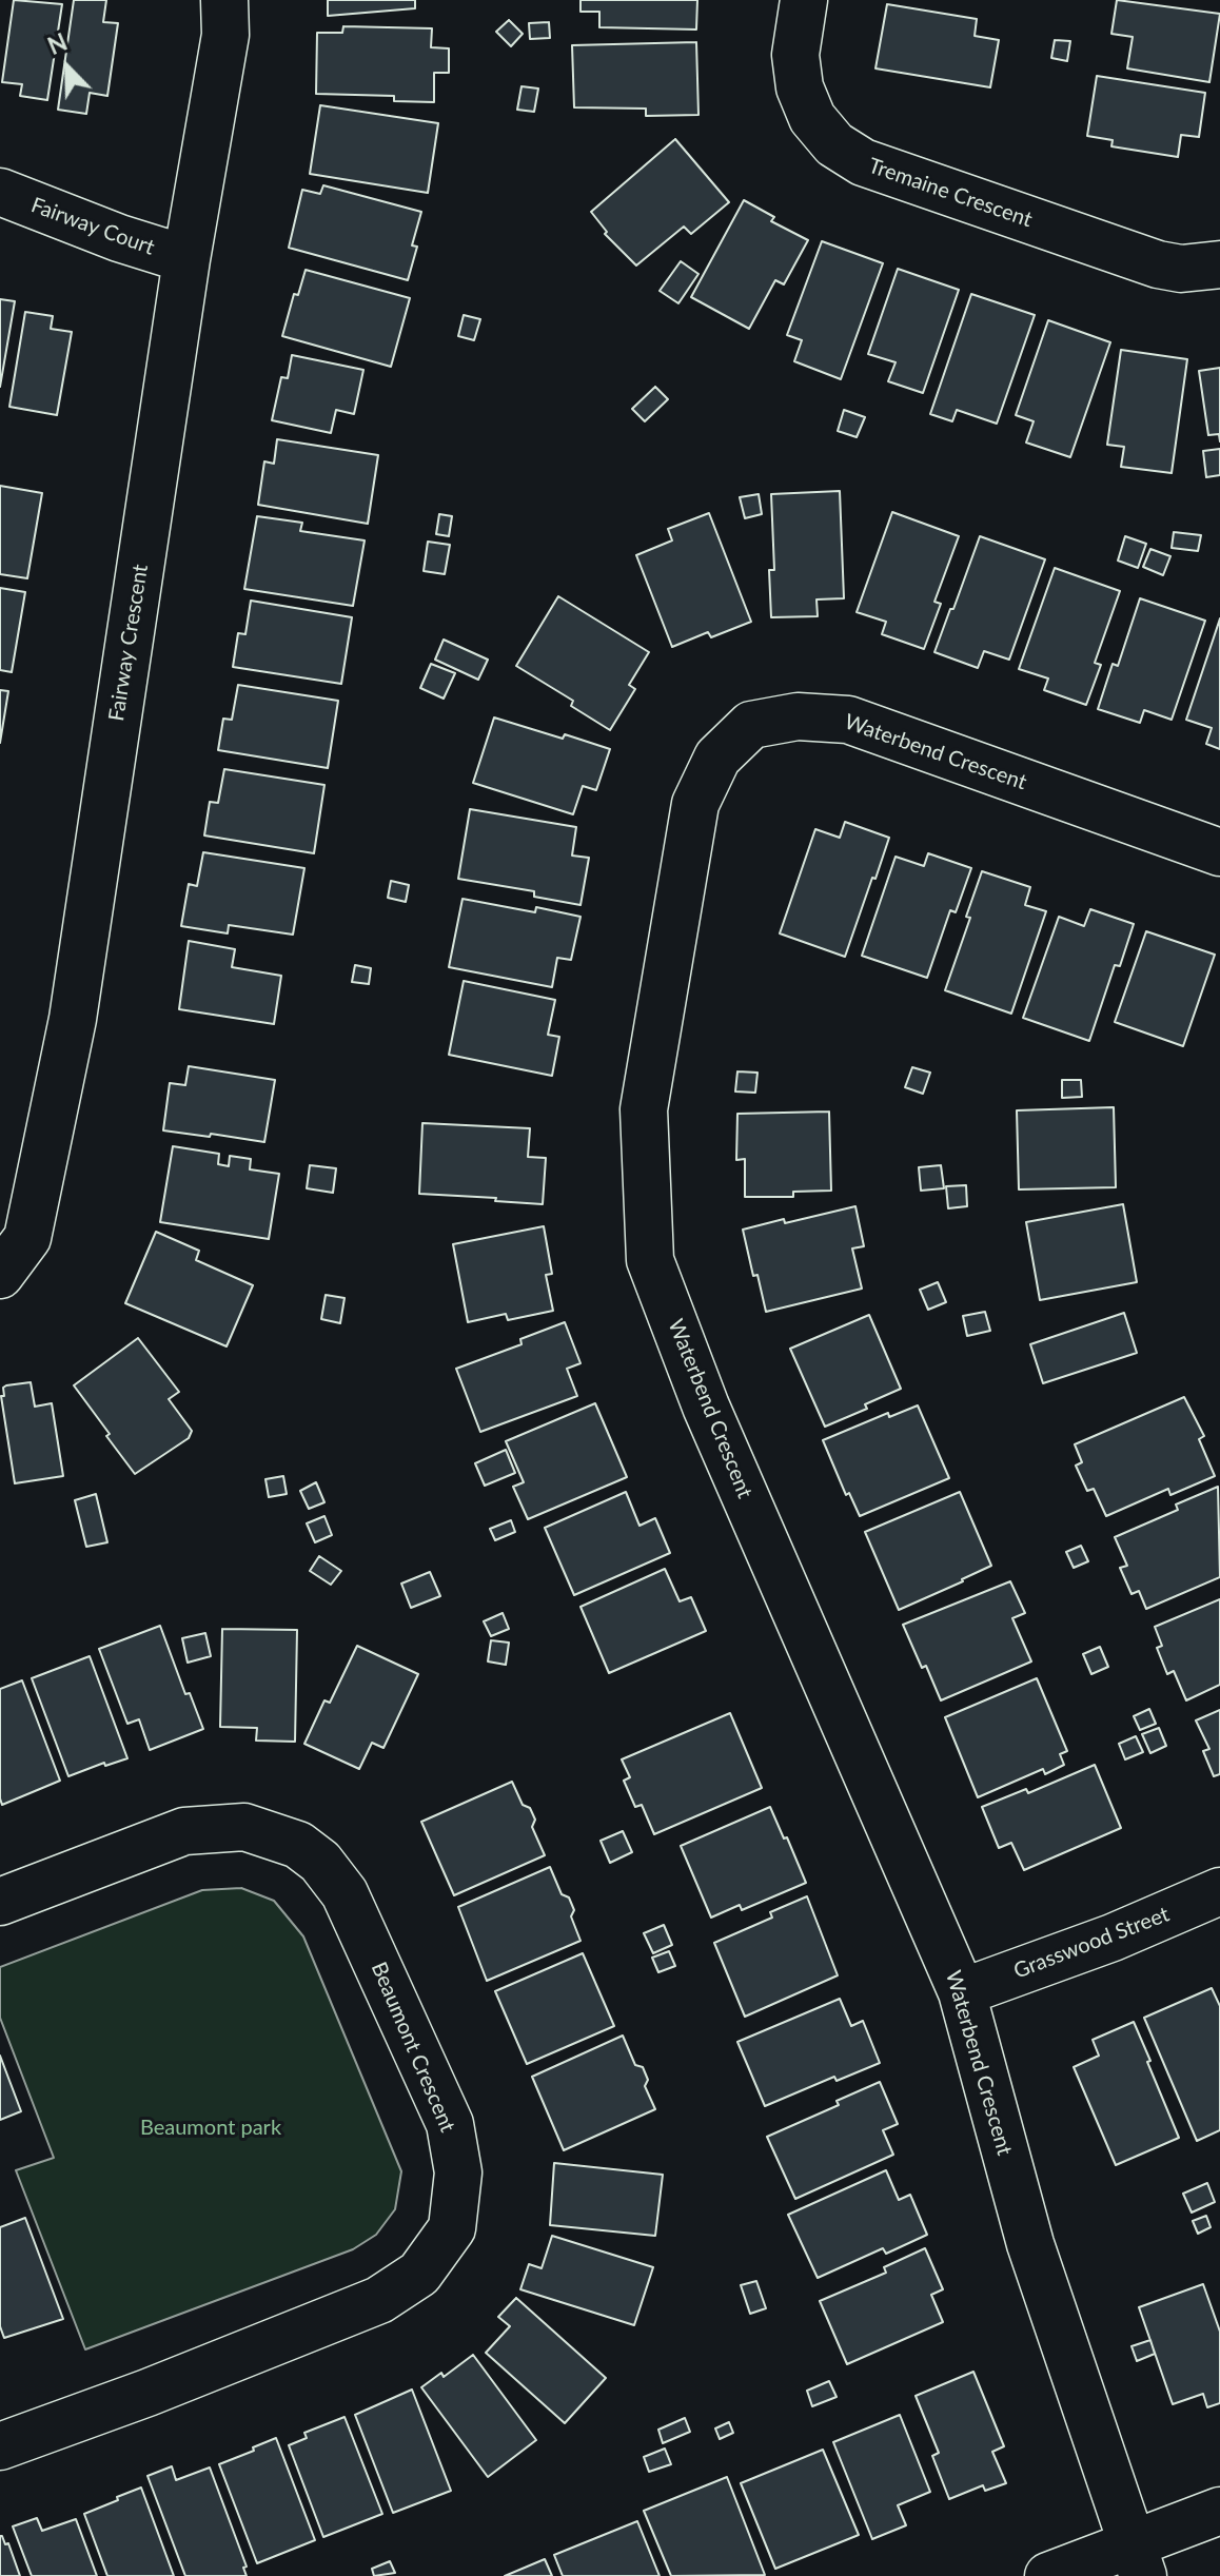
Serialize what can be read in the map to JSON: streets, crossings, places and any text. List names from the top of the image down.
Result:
{
  "streets": {
    "street": [
      "Tremaine Crescent",
      "Fairway Court",
      "Fairway Crescent",
      "Waterbend Crescent",
      "Grasswood Street",
      "Beaumont Crescent"
    ]
  },
  "crossings": [
    ["Fairway Court", "Fairway Crescent"],
    ["Waterbend Crescent", "Grasswood Street"]
  ],
  "parks": ["Beaumont park"],
  "north": "top left"
}
